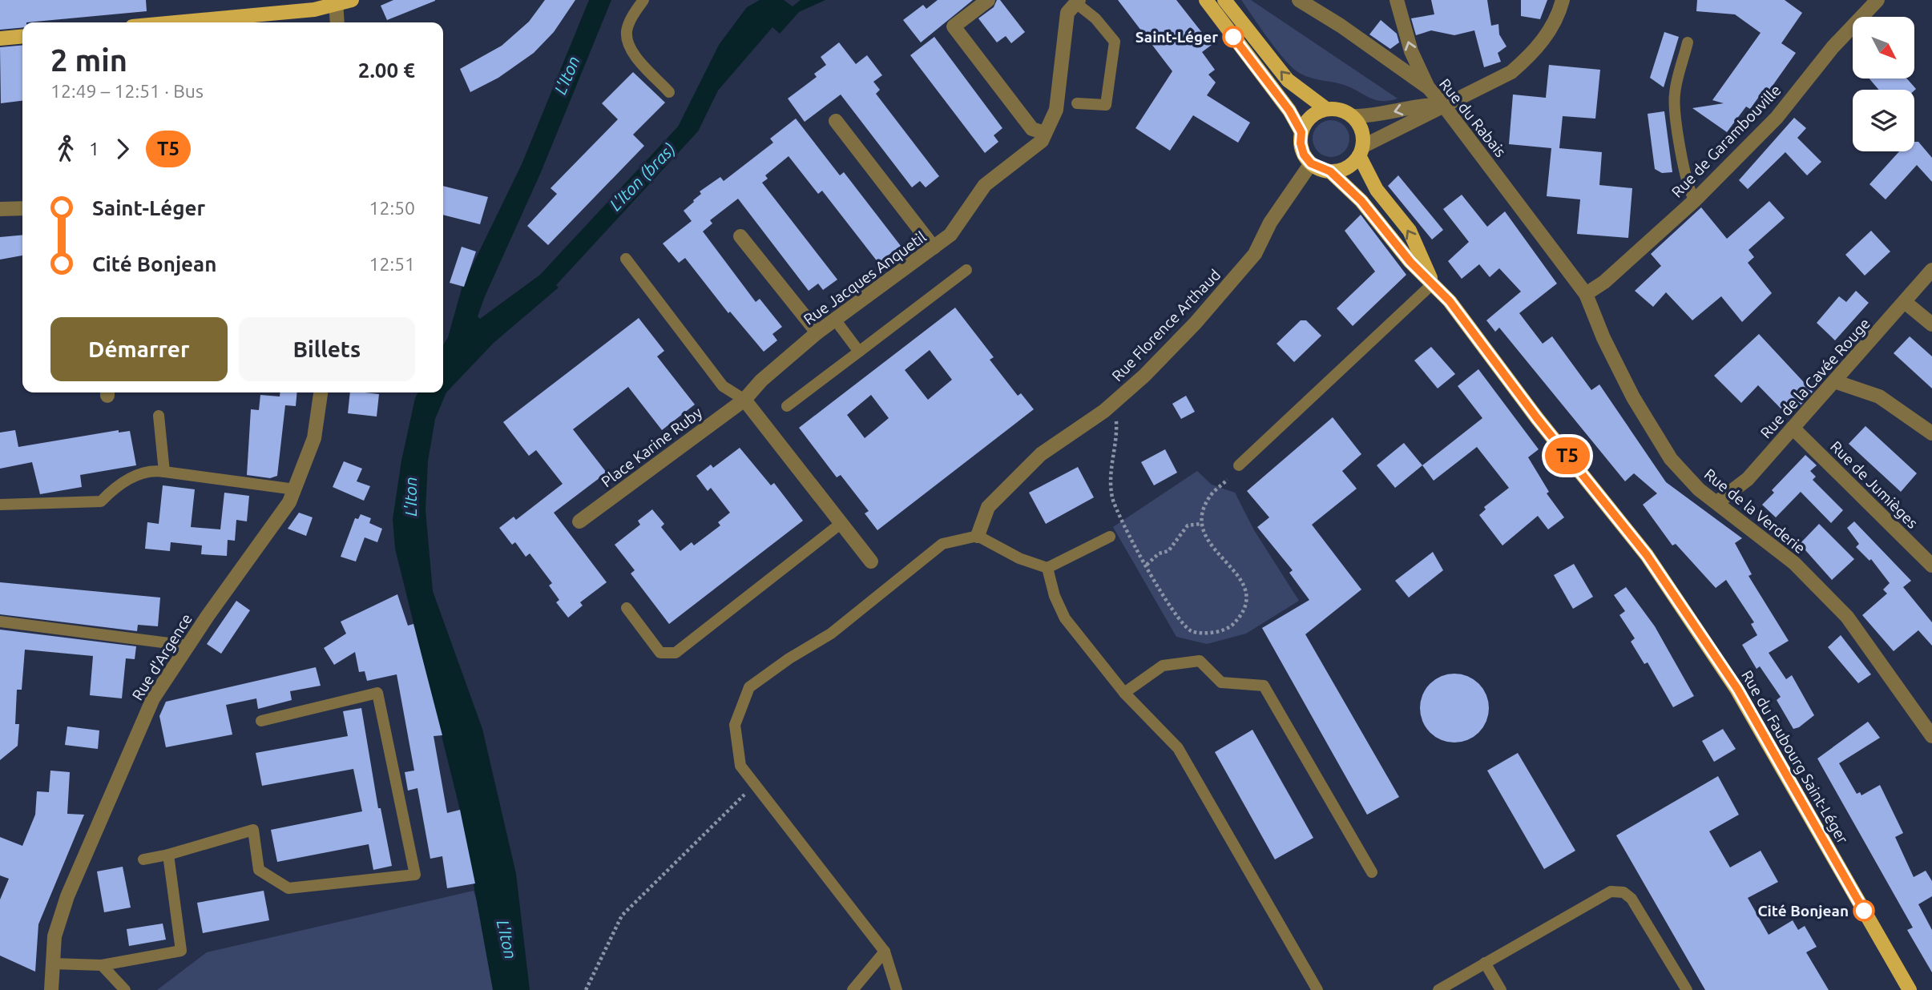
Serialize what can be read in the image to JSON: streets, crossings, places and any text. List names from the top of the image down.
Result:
{
  "streets": {
    "main road": ["Rue du Faubourg Saint-Léger"],
    "street": [
      "Rue du Rabais",
      "Rue de Garambouville",
      "Rue Jacques Anquetil",
      "Rue Florence Arthaud",
      "Rue de la Cavée Rouge",
      "Place Karine Ruby",
      "Rue de Jumièges",
      "Rue de la Verderie",
      "Rue d'Argence"
    ]
  },
  "crossings": [
    ["Rue du Rabais", "Rue de Garambouville"],
    ["Rue du Rabais", "Rue de la Verderie"],
    ["Rue de Garambouville", "Rue de la Verderie"],
    ["Rue Jacques Anquetil", "Place Karine Ruby"],
    ["Rue Florence Arthaud", "Rue du Faubourg Saint-Léger"],
    ["Rue de la Cavée Rouge", "Rue de Jumièges"],
    ["Rue de la Cavée Rouge", "Rue de la Verderie"]
  ],
  "water": ["L'Iton", "L'Iton (bras)"],
  "places": ["Saint-Léger", "Cité Bonjean"],
  "lines": ["bus line T5"],
  "north": "bottom right",
  "page": {
    "on_map": "T5",
    "heading": ["2 min", "12:49 – 12:51 · Bus", "2.00 €"],
    "legs": ["1", "T5"],
    "list": [
      {
        "name": "Saint-Léger",
        "value": "12:50"
      },
      {
        "name": "Cité Bonjean",
        "value": "12:51"
      }
    ],
    "buttons": ["Démarrer", "Billets"]
  }
}
